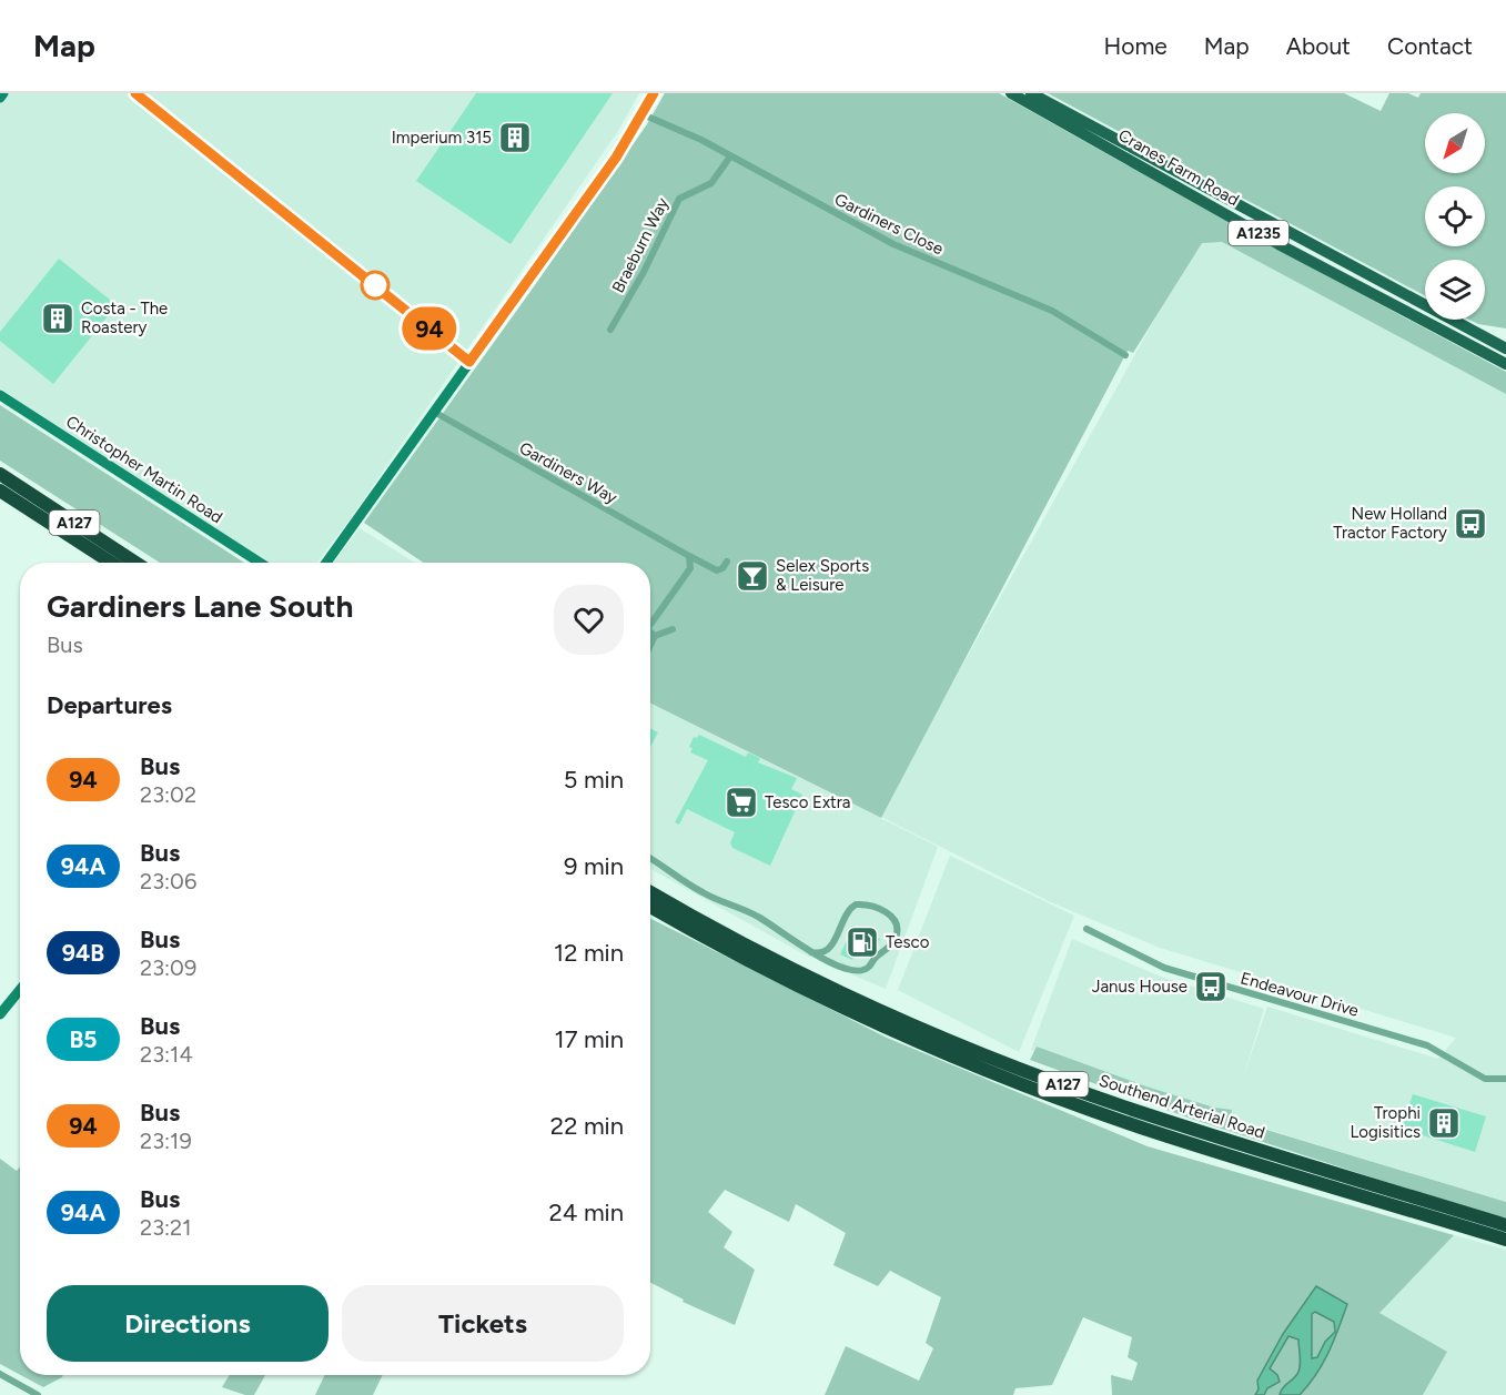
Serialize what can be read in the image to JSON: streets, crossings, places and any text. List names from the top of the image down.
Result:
{
  "streets": {
    "highway": ["A127", "Southend Arterial Road"],
    "main road": ["Cranes Farm Road", "A1235"],
    "street": [
      "Gardiners Close",
      "Braeburn Way",
      "Christopher Martin Road",
      "Gardiners Way",
      "Endeavour Drive"
    ]
  },
  "crossings": [
    ["Gardiners Close", "Braeburn Way"]
  ],
  "places": {
    "building": ["Imperium 315", "Costa - The Roastery", "Trophi Logisitics"],
    "bus stop": ["New Holland Tractor Factory", "Janus House"],
    "bar": ["Selex Sports & Leisure"],
    "supermarket": ["Tesco Extra"],
    "fuel station": ["Tesco"]
  },
  "lines": ["bus line 94"],
  "north": "bottom left",
  "page": {
    "header": "Map",
    "nav": [
      "Home",
      "Map",
      "About",
      "Contact"
    ],
    "on_map": "94",
    "heading": [
      ["Gardiners Lane South", "Bus"],
      "Departures"
    ],
    "list": [
      {
        "mark": "94",
        "name": "Bus",
        "note": "23:02",
        "value": "5 min"
      },
      {
        "mark": "94A",
        "name": "Bus",
        "note": "23:06",
        "value": "9 min"
      },
      {
        "mark": "94B",
        "name": "Bus",
        "note": "23:09",
        "value": "12 min"
      },
      {
        "mark": "B5",
        "name": "Bus",
        "note": "23:14",
        "value": "17 min"
      },
      {
        "mark": "94",
        "name": "Bus",
        "note": "23:19",
        "value": "22 min"
      },
      {
        "mark": "94A",
        "name": "Bus",
        "note": "23:21",
        "value": "24 min"
      }
    ],
    "buttons": ["Directions", "Tickets"]
  }
}
